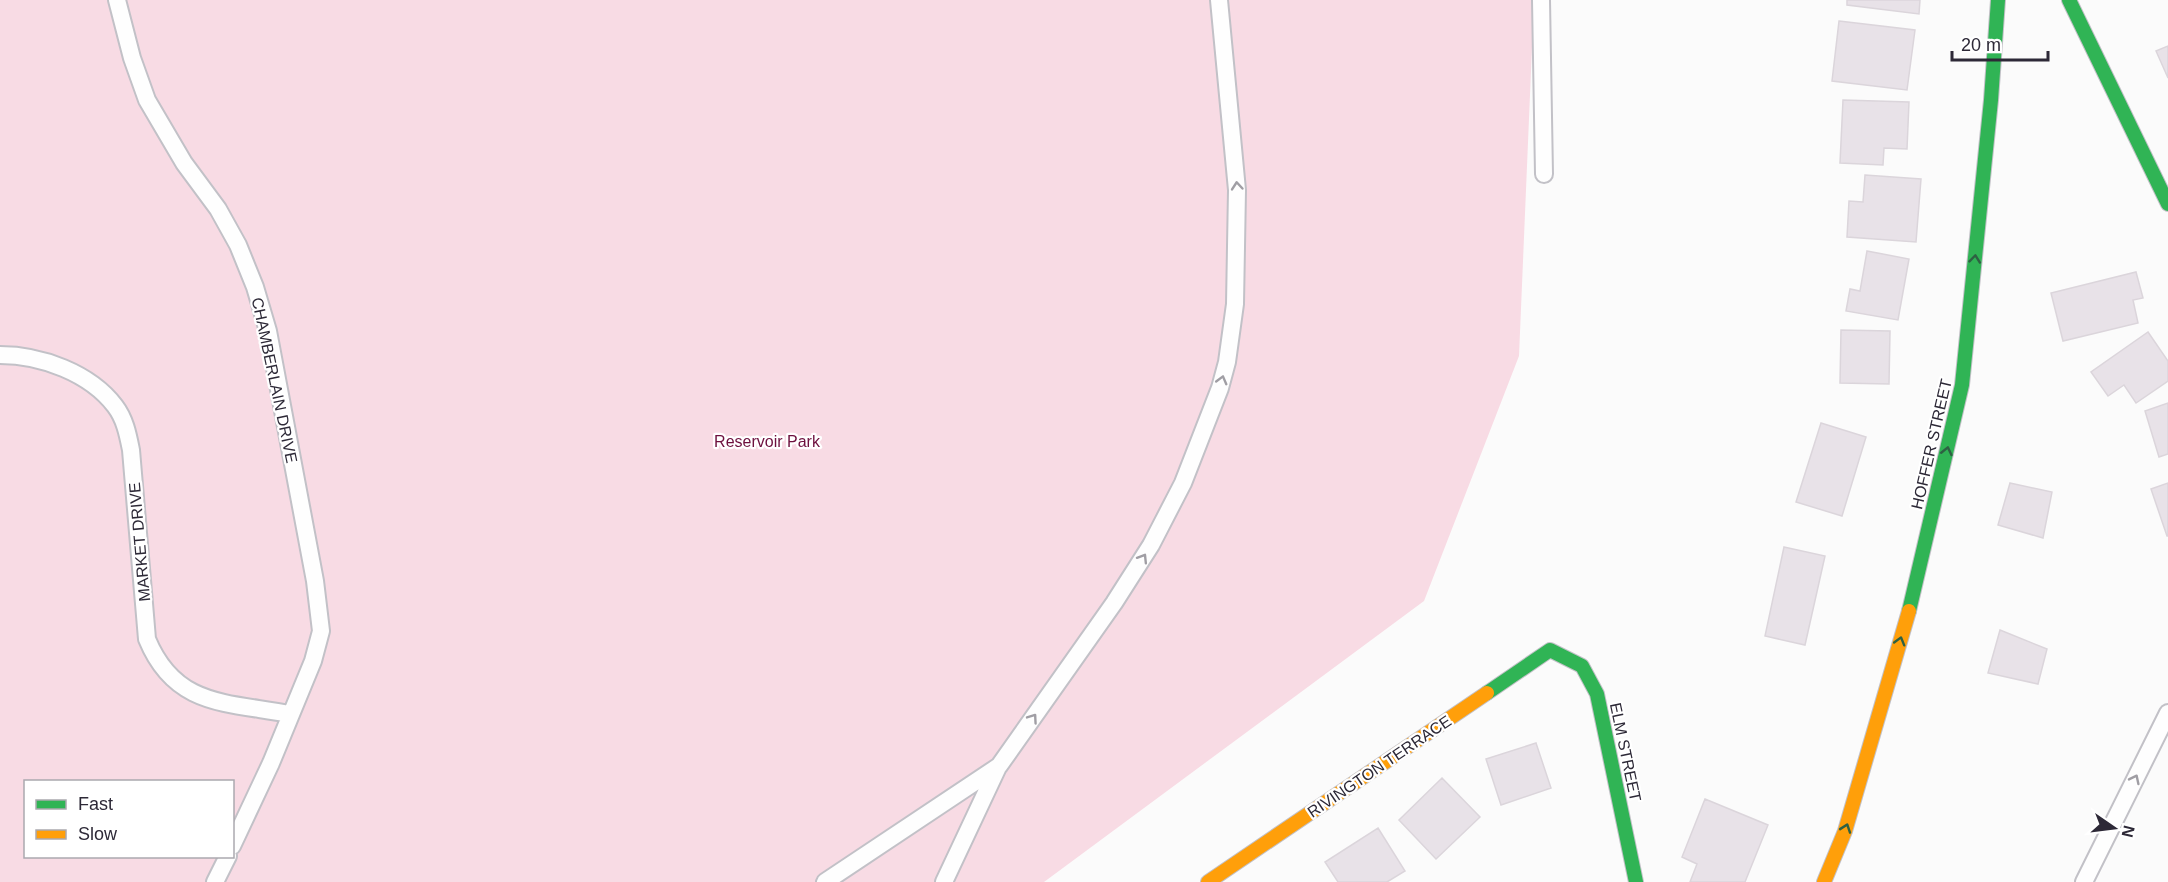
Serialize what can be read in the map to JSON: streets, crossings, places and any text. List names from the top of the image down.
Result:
{
  "streets": {
    "street": ["HOFFER STREET", "ELM STREET", "RIVINGTON TERRACE"],
    "lane": ["CHAMBERLAIN DRIVE", "MARKET DRIVE"]
  },
  "crossings": [
    ["CHAMBERLAIN DRIVE", "MARKET DRIVE"],
    ["ELM STREET", "RIVINGTON TERRACE"]
  ],
  "one_way": ["HOFFER STREET"],
  "parks": ["Reservoir Park"],
  "legend": ["Fast", "Slow"],
  "scale_bar": "20 m",
  "north": "right"
}
